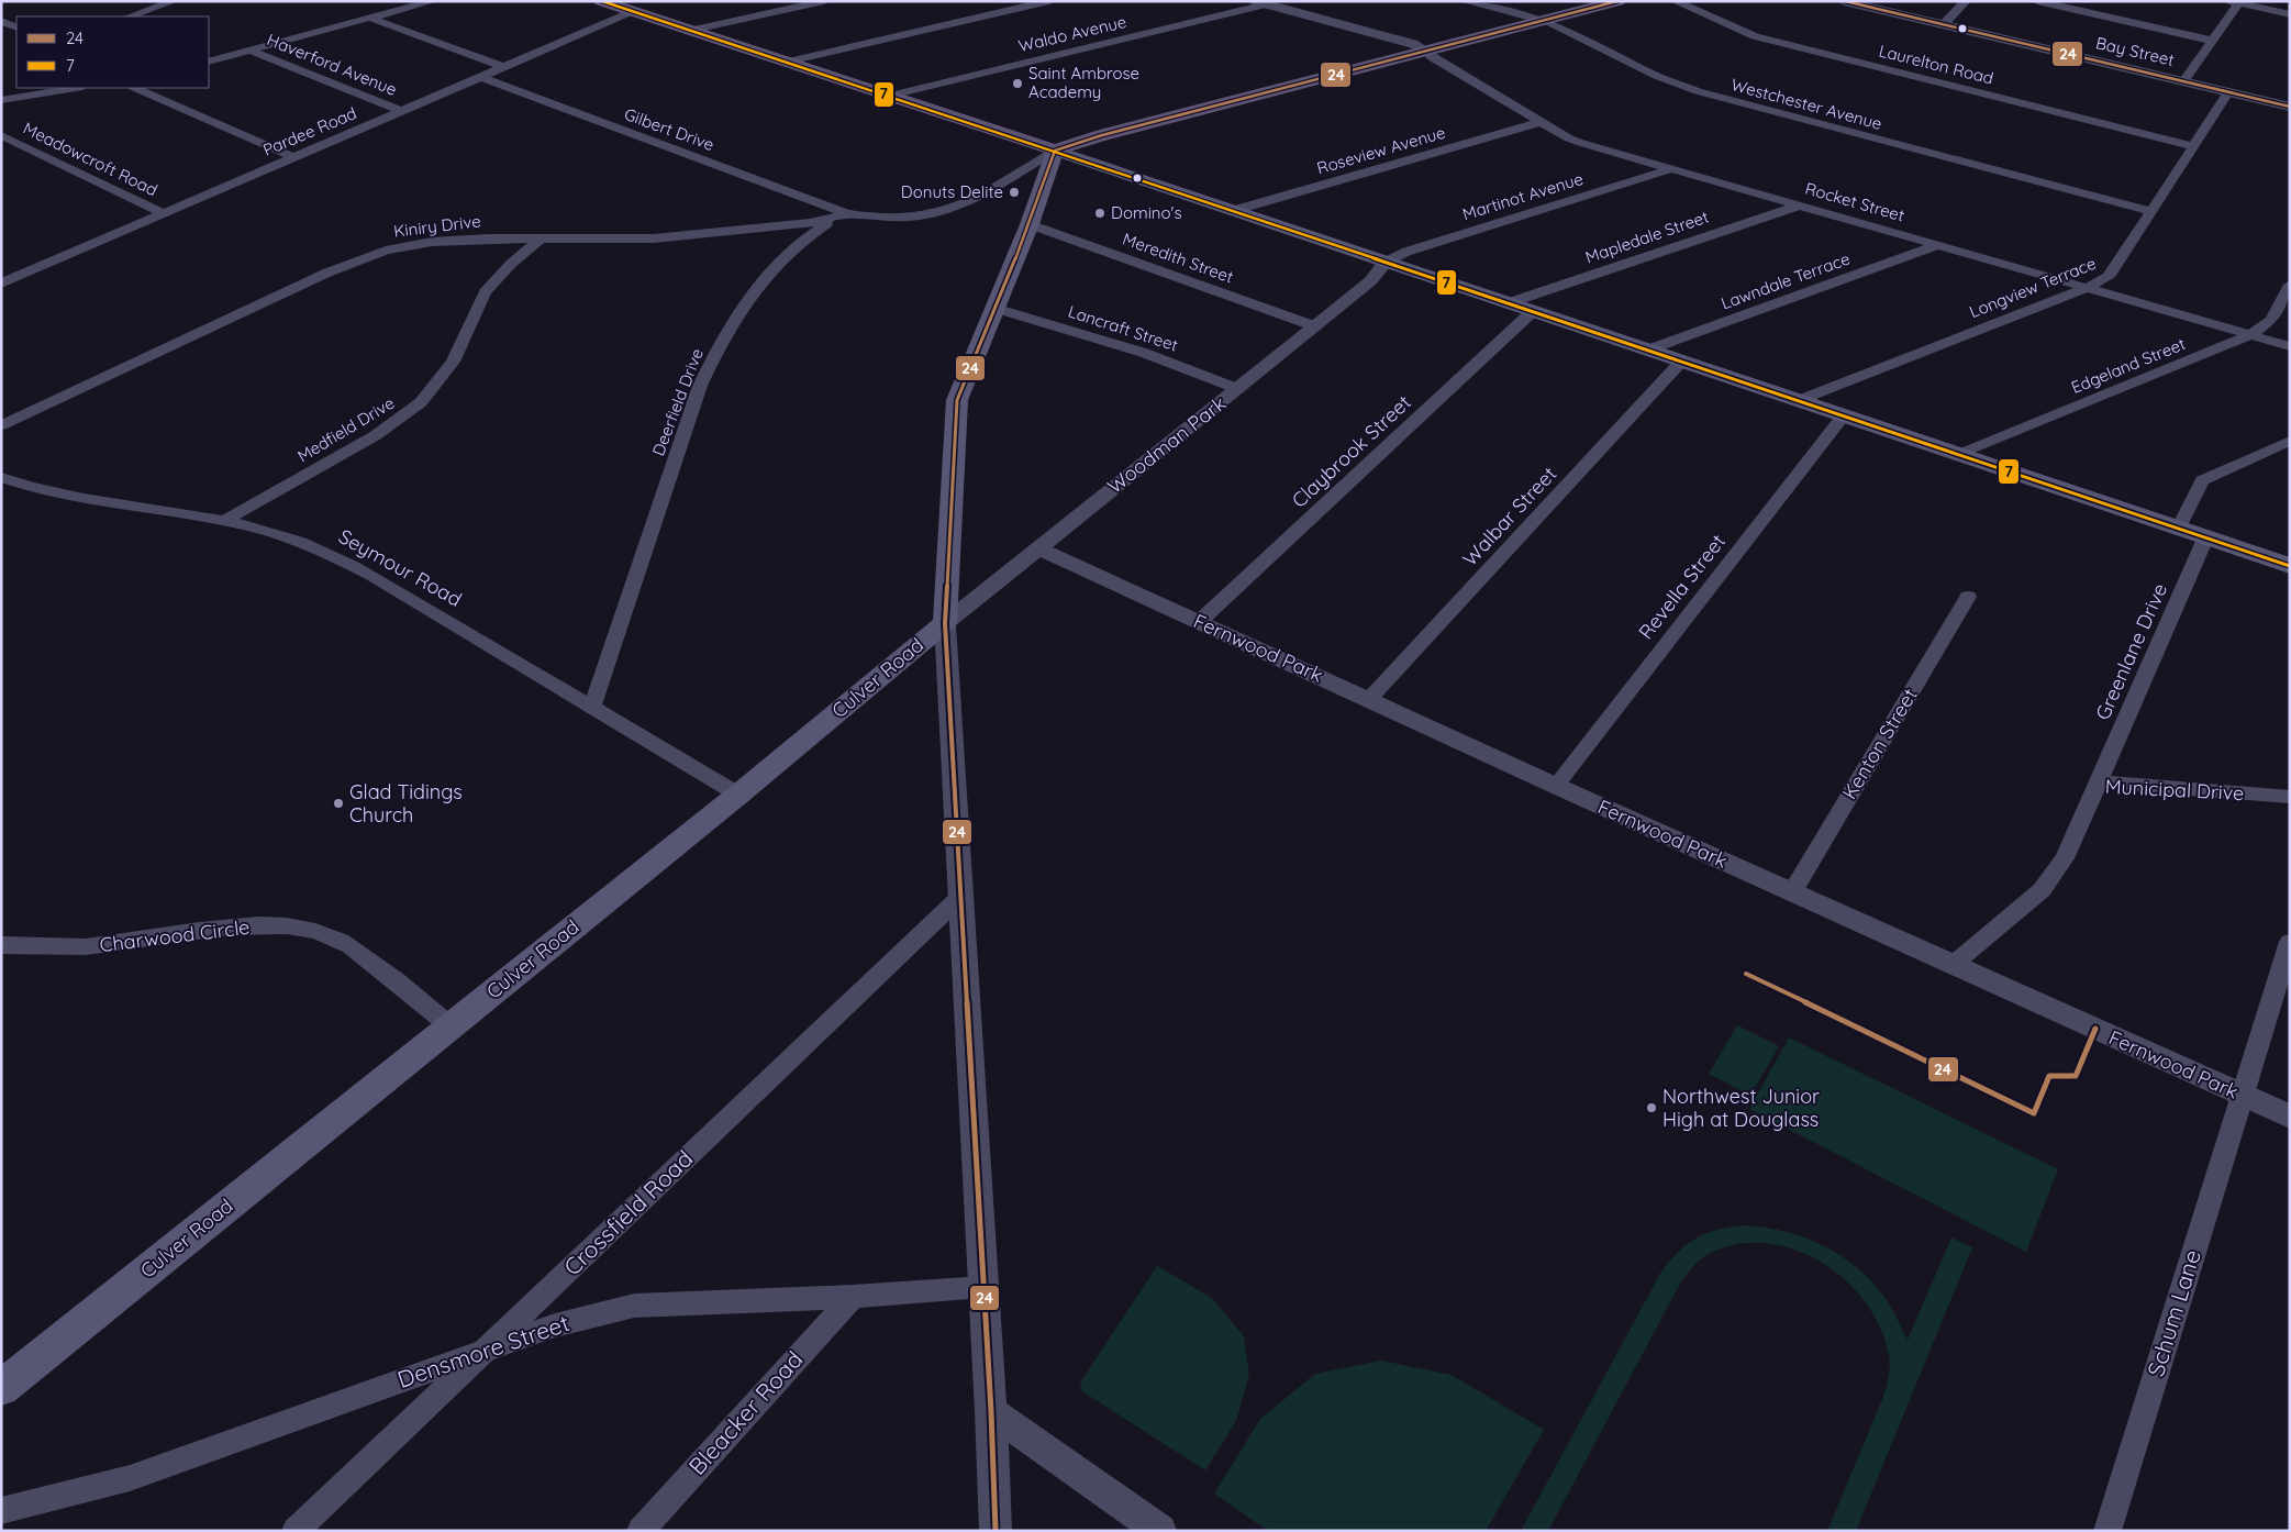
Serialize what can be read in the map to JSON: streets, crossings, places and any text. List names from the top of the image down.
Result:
{
  "streets": {
    "main road": ["Culver Road"],
    "street": [
      "Waldo Avenue",
      "Bay Street",
      "Haverford Avenue",
      "Laurelton Road",
      "Westchester Avenue",
      "Gilbert Drive",
      "Pardee Road",
      "Roseview Avenue",
      "Meadowcroft Road",
      "Martinot Avenue",
      "Rocket Street",
      "Kiniry Drive",
      "Mapledale Street",
      "Meredith Street",
      "Lawndale Terrace",
      "Longview Terrace",
      "Lancraft Street",
      "Edgeland Street",
      "Deerfield Drive",
      "Medfield Drive",
      "Woodman Park",
      "Claybrook Street",
      "Walbar Street",
      "Seymour Road",
      "Revella Street",
      "Fernwood Park",
      "Greenlane Drive",
      "Kenton Street",
      "Municipal Drive",
      "Charwood Circle",
      "Crossfield Road",
      "Schum Lane",
      "Densmore Street",
      "Bleacker Road"
    ]
  },
  "crossings": [
    ["Bay Street", "Longview Terrace"],
    ["Haverford Avenue", "Pardee Road"],
    ["Laurelton Road", "Longview Terrace"],
    ["Westchester Avenue", "Longview Terrace"],
    ["Gilbert Drive", "Pardee Road"],
    ["Gilbert Drive", "Kiniry Drive"],
    ["Gilbert Drive", "Deerfield Drive"],
    ["Pardee Road", "Meadowcroft Road"],
    ["Roseview Avenue", "Rocket Street"],
    ["Martinot Avenue", "Rocket Street"],
    ["Martinot Avenue", "Woodman Park"],
    ["Rocket Street", "Mapledale Street"],
    ["Rocket Street", "Lawndale Terrace"],
    ["Rocket Street", "Longview Terrace"],
    ["Rocket Street", "Edgeland Street"],
    ["Kiniry Drive", "Deerfield Drive"],
    ["Kiniry Drive", "Medfield Drive"],
    ["Meredith Street", "Woodman Park"],
    ["Lancraft Street", "Woodman Park"],
    ["Deerfield Drive", "Seymour Road"],
    ["Medfield Drive", "Seymour Road"],
    ["Woodman Park", "Fernwood Park"],
    ["Woodman Park", "Culver Road"],
    ["Claybrook Street", "Fernwood Park"],
    ["Walbar Street", "Fernwood Park"],
    ["Seymour Road", "Culver Road"],
    ["Revella Street", "Fernwood Park"],
    ["Fernwood Park", "Kenton Street"],
    ["Fernwood Park", "Municipal Drive"],
    ["Fernwood Park", "Schum Lane"],
    ["Greenlane Drive", "Municipal Drive"],
    ["Culver Road", "Charwood Circle"],
    ["Crossfield Road", "Densmore Street"],
    ["Densmore Street", "Bleacker Road"]
  ],
  "places": [
    "Saint Ambrose Academy",
    "Donuts Delite",
    "Domino's",
    "Glad Tidings Church",
    "Northwest Junior High at Douglass"
  ],
  "lines": ["transit line 24", "transit line 7"],
  "legend": ["24", "7"]
}
